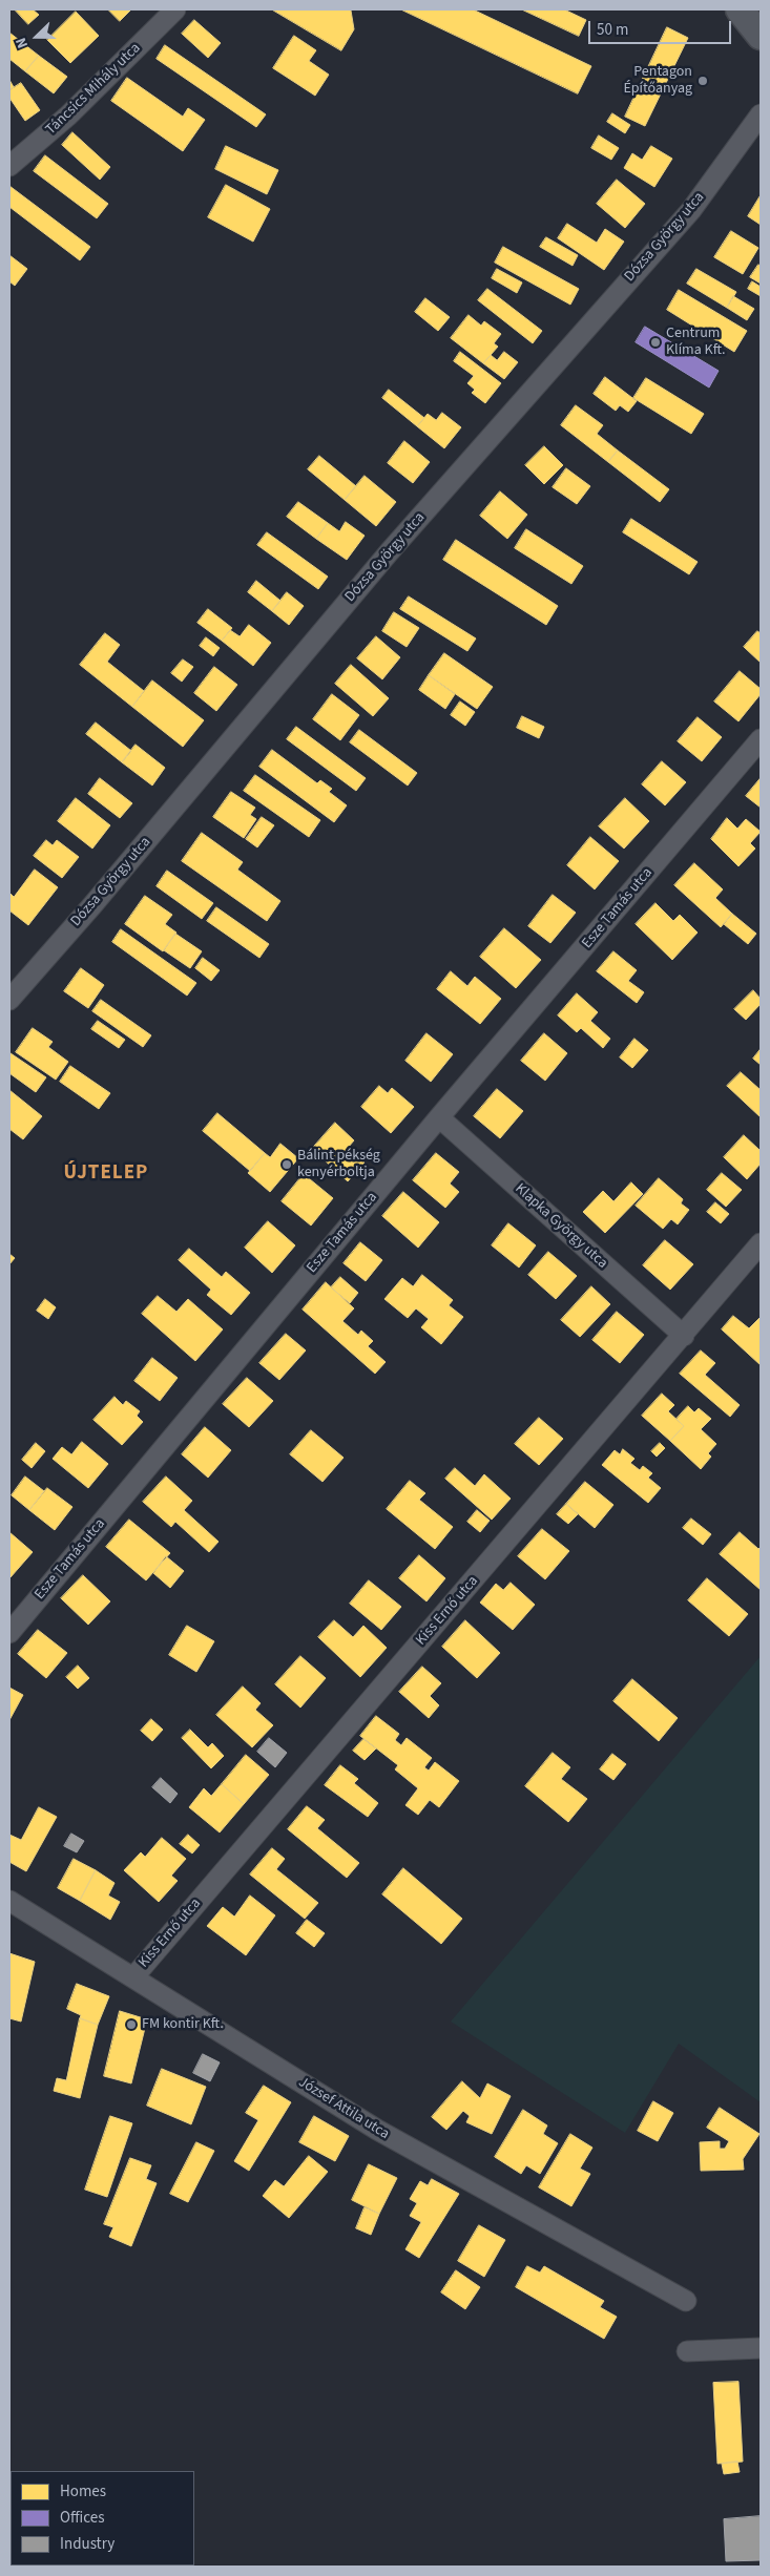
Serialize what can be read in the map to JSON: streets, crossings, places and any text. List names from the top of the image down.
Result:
{
  "streets": {
    "street": [
      "Táncsics Mihály utca",
      "Dózsa György utca",
      "Esze Tamás utca",
      "Klapka György utca",
      "Kiss Ernő utca",
      "József Attila utca"
    ]
  },
  "crossings": [
    ["Esze Tamás utca", "Klapka György utca"],
    ["Klapka György utca", "Kiss Ernő utca"],
    ["Kiss Ernő utca", "József Attila utca"]
  ],
  "districts": ["ÚJTELEP"],
  "places": [
    "Pentagon Építőanyag",
    "Centrum Klíma Kft.",
    "Bálint pékség kenyérboltja",
    "FM kontir Kft."
  ],
  "legend": ["Homes", "Offices", "Industry"],
  "scale_bar": "50 m",
  "north": "left"
}
